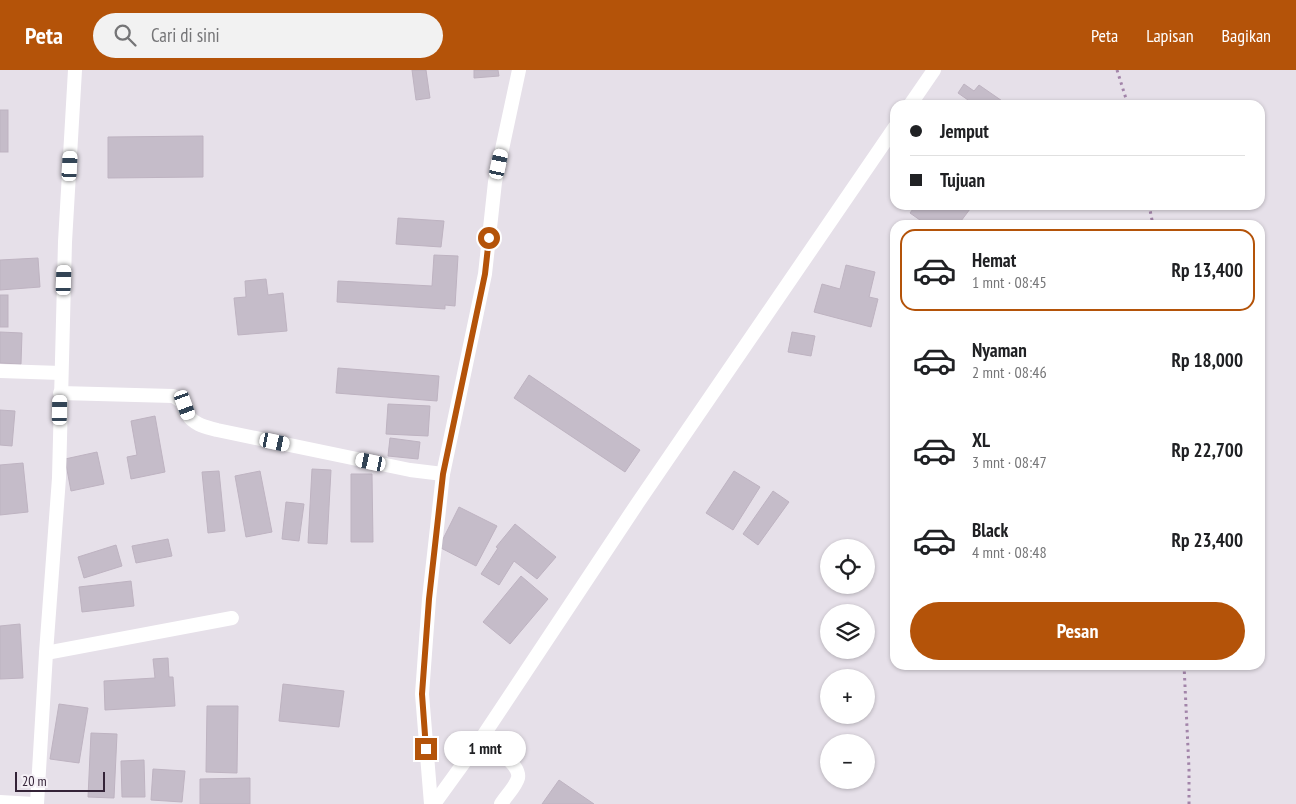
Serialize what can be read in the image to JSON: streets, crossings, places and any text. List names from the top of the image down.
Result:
{
  "scale_bar": "20 m",
  "page": {
    "header": "Peta",
    "search": "Cari di sini",
    "nav": ["Peta", "Lapisan", "Bagikan"],
    "banner": ["Jemput", "Tujuan"],
    "list": [
      {
        "name": "Hemat",
        "note": "1 mnt · 08:45",
        "value": "Rp 13,400"
      },
      {
        "name": "Nyaman",
        "note": "2 mnt · 08:46",
        "value": "Rp 18,000"
      },
      {
        "name": "XL",
        "note": "3 mnt · 08:47",
        "value": "Rp 22,700"
      },
      {
        "name": "Black",
        "note": "4 mnt · 08:48",
        "value": "Rp 23,400"
      }
    ],
    "map_buttons": ["+", "−"],
    "buttons": "Pesan",
    "bubble": "1 mnt",
    "scale": "20 m"
  }
}
